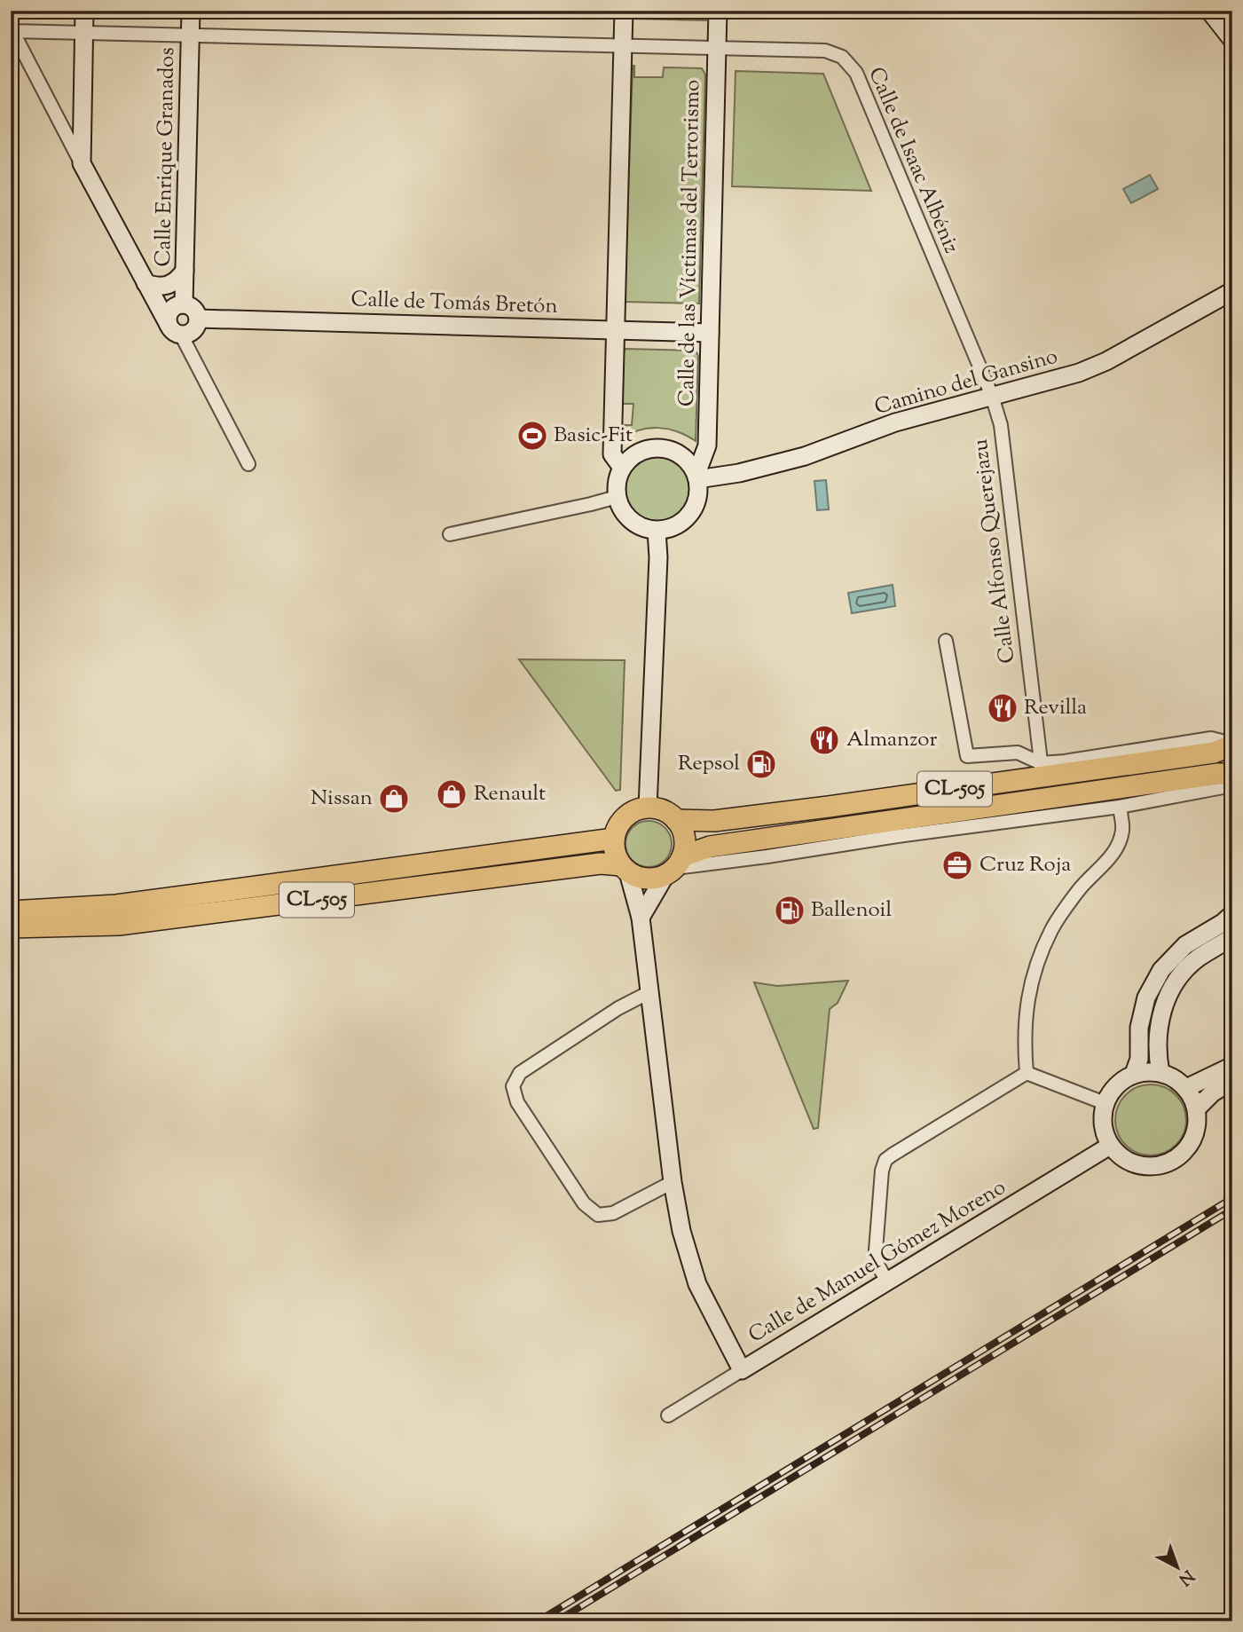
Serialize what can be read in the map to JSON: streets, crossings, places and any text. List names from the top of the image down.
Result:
{
  "streets": {
    "main road": ["CL-505"],
    "street": [
      "Calle Enrique Granados",
      "Calle de Isaac Albéniz",
      "Calle de las Víctimas del Terrorismo",
      "Calle de Tomás Bretón",
      "Camino del Gansino",
      "Calle Alfonso Querejazu",
      "Calle de Manuel Gómez Moreno"
    ]
  },
  "crossings": [
    ["Calle Enrique Granados", "Calle de Isaac Albéniz"],
    ["Calle de Isaac Albéniz", "Calle de las Víctimas del Terrorismo"],
    ["Calle de Isaac Albéniz", "Camino del Gansino"],
    ["Calle de Isaac Albéniz", "Calle Alfonso Querejazu"],
    ["Calle de las Víctimas del Terrorismo", "Calle de Tomás Bretón"],
    ["Calle de las Víctimas del Terrorismo", "Camino del Gansino"],
    ["Camino del Gansino", "Calle Alfonso Querejazu"],
    ["Calle Alfonso Querejazu", "CL-505"]
  ],
  "places": {
    "sports": ["Basic-Fit"],
    "restaurant": ["Revilla", "Almanzor"],
    "fuel station": ["Repsol", "Ballenoil"],
    "shop": ["Renault", "Nissan"],
    "office": ["Cruz Roja"]
  },
  "north": "bottom right"
}
